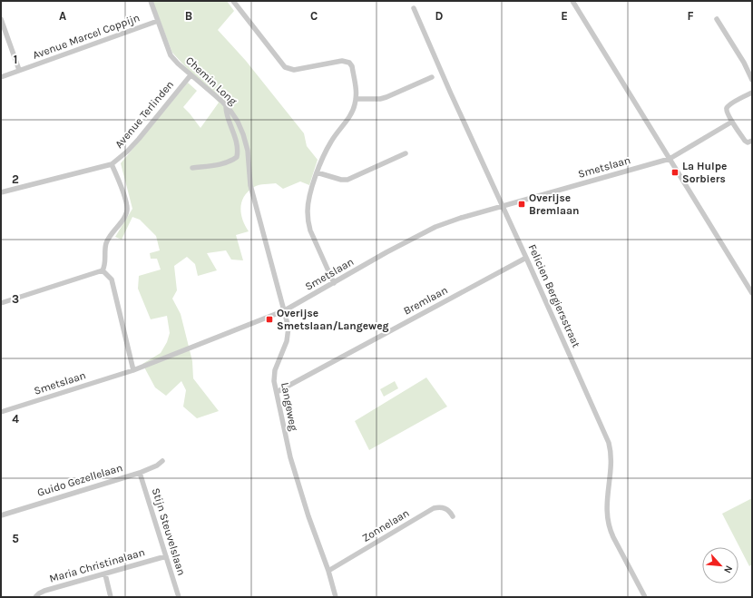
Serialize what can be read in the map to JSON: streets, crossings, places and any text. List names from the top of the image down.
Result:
{
  "streets": {
    "street": [
      "Avenue Marcel Coppijn",
      "Chemin Long",
      "Avenue Terlinden",
      "Smetslaan",
      "Felicien Bergiersstraat",
      "Bremlaan",
      "Langeweg",
      "Guido Gezellelaan",
      "Zonnelaan",
      "Stijn Steuvelslaan",
      "Maria Christinalaan"
    ]
  },
  "crossings": [
    ["Avenue Marcel Coppijn", "Chemin Long"],
    ["Chemin Long", "Avenue Terlinden"],
    ["Chemin Long", "Langeweg"],
    ["Smetslaan", "Felicien Bergiersstraat"],
    ["Smetslaan", "Langeweg"],
    ["Felicien Bergiersstraat", "Bremlaan"],
    ["Bremlaan", "Langeweg"],
    ["Langeweg", "Zonnelaan"],
    ["Guido Gezellelaan", "Stijn Steuvelslaan"],
    ["Stijn Steuvelslaan", "Maria Christinalaan"]
  ],
  "places": {
    "transit": ["La Hulpe Sorbiers", "Overijse Bremlaan", "Overijse Smetslaan/Langeweg"]
  },
  "north": "bottom right",
  "grid": {
    "columns": [
      "A",
      "B",
      "C",
      "D",
      "E",
      "F"
    ],
    "rows": [
      "1",
      "2",
      "3",
      "4",
      "5"
    ]
  }
}
